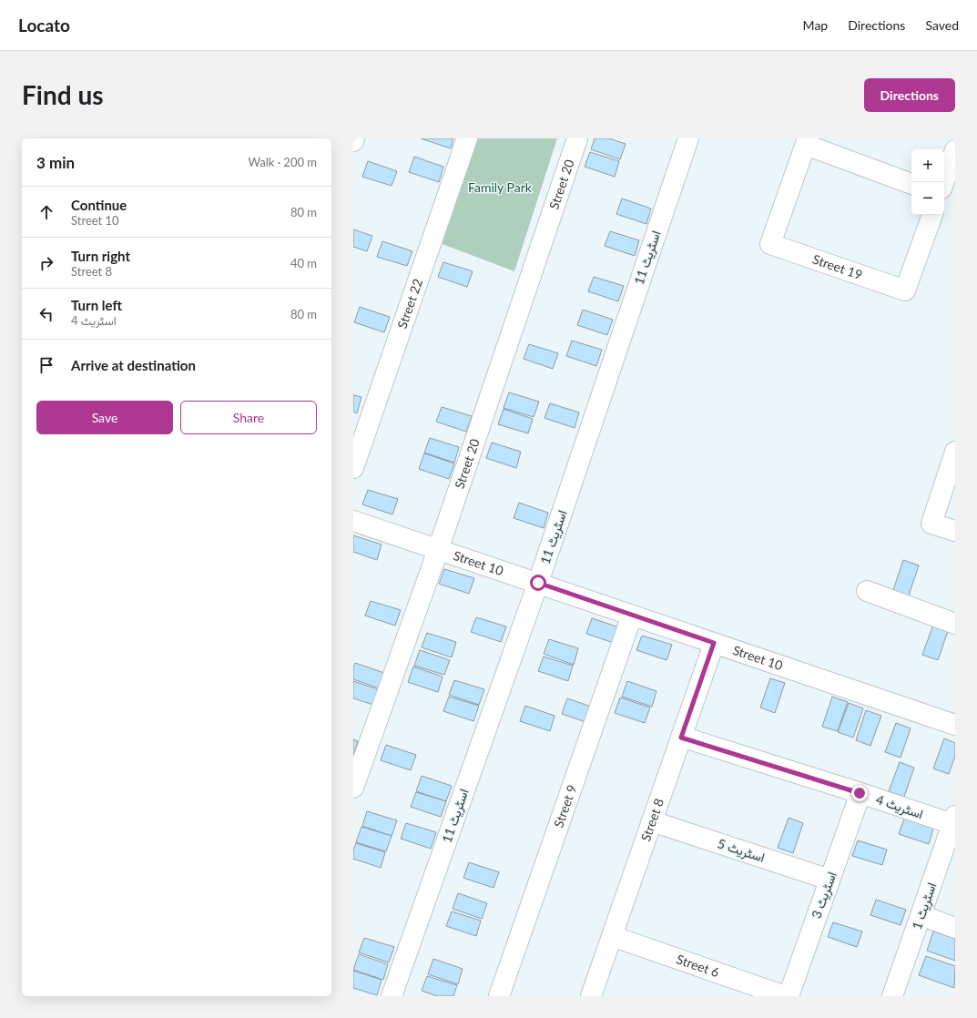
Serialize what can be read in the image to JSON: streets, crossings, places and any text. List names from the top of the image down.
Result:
{
  "streets": {
    "street": [
      "Street 20",
      "اسٹریٹ 11",
      "Street 19",
      "Street 22",
      "Street 10",
      "Street 9",
      "اسٹریٹ 4",
      "Street 8",
      "اسٹریٹ 5",
      "اسٹریٹ 3",
      "اسٹریٹ 1",
      "Street 6"
    ]
  },
  "crossings": [
    ["Street 20", "Street 10"],
    ["اسٹریٹ 11", "Street 10"],
    ["Street 10", "Street 9"],
    ["Street 10", "Street 8"],
    ["اسٹریٹ 4", "Street 8"],
    ["اسٹریٹ 4", "اسٹریٹ 3"],
    ["اسٹریٹ 4", "اسٹریٹ 1"],
    ["Street 8", "اسٹریٹ 5"],
    ["Street 8", "Street 6"],
    ["اسٹریٹ 5", "اسٹریٹ 3"]
  ],
  "parks": ["Family Park"],
  "page": {
    "header": "Locato",
    "nav": ["Map", "Directions", "Saved"],
    "buttons": [
      "Directions",
      ["Save", "Share"]
    ],
    "title": "Find us",
    "heading": ["3 min", "Walk · 200 m"],
    "map_buttons": ["+", "−"],
    "list": [
      ["Continue", "Street 10", "80 m"],
      ["Turn right", "Street 8", "40 m"],
      ["Turn left", "اسٹریٹ 4", "80 m"],
      "Arrive at destination"
    ]
  }
}
